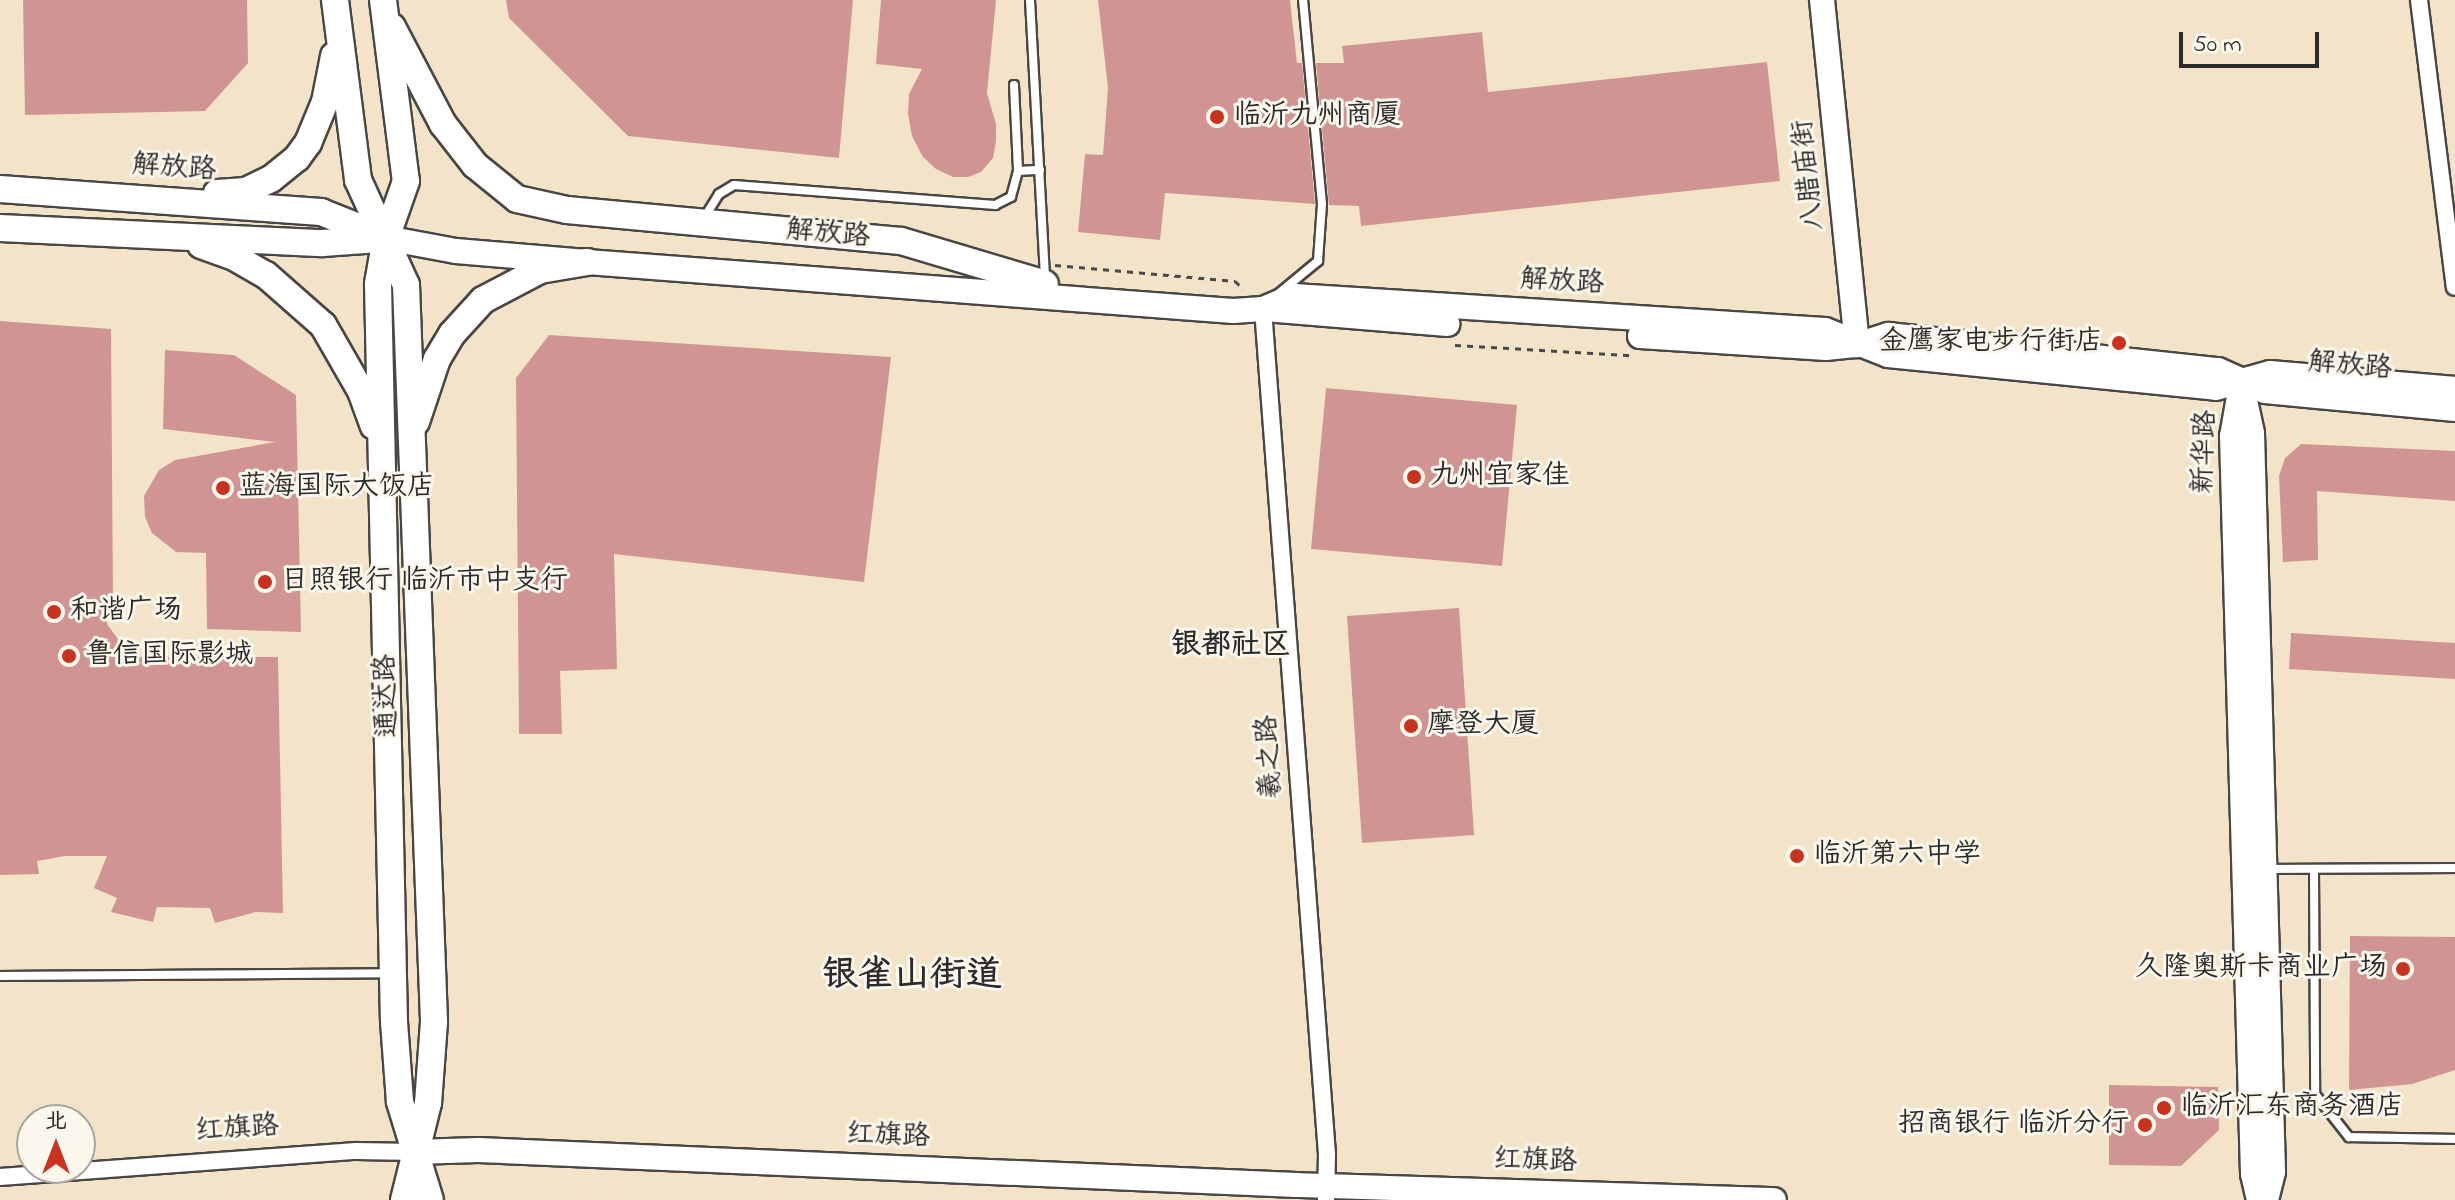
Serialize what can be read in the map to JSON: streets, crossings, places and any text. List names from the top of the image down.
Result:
{
  "streets": {
    "main road": [
      "解放路",
      "八腊庙街",
      "新华路",
      "通达路",
      "红旗路"
    ],
    "street": ["羲之路"]
  },
  "crossings": [
    ["解放路", "八腊庙街"],
    ["解放路", "新华路"],
    ["解放路", "通达路"],
    ["解放路", "羲之路"],
    ["通达路", "红旗路"],
    ["羲之路", "红旗路"]
  ],
  "districts": ["银都社区", "银雀山街道"],
  "places": [
    "临沂九州商厦",
    "金鹰家电步行街店",
    "九州宜家佳",
    "蓝海国际大饭店",
    "日照银行 临沂市中支行",
    "和谐广场",
    "鲁信国际影城",
    "摩登大厦",
    "临沂第六中学",
    "久隆奥斯卡商业广场",
    "临沂汇东商务酒店",
    "招商银行 临沂分行"
  ],
  "scale_bar": "50 m",
  "north": "top"
}
